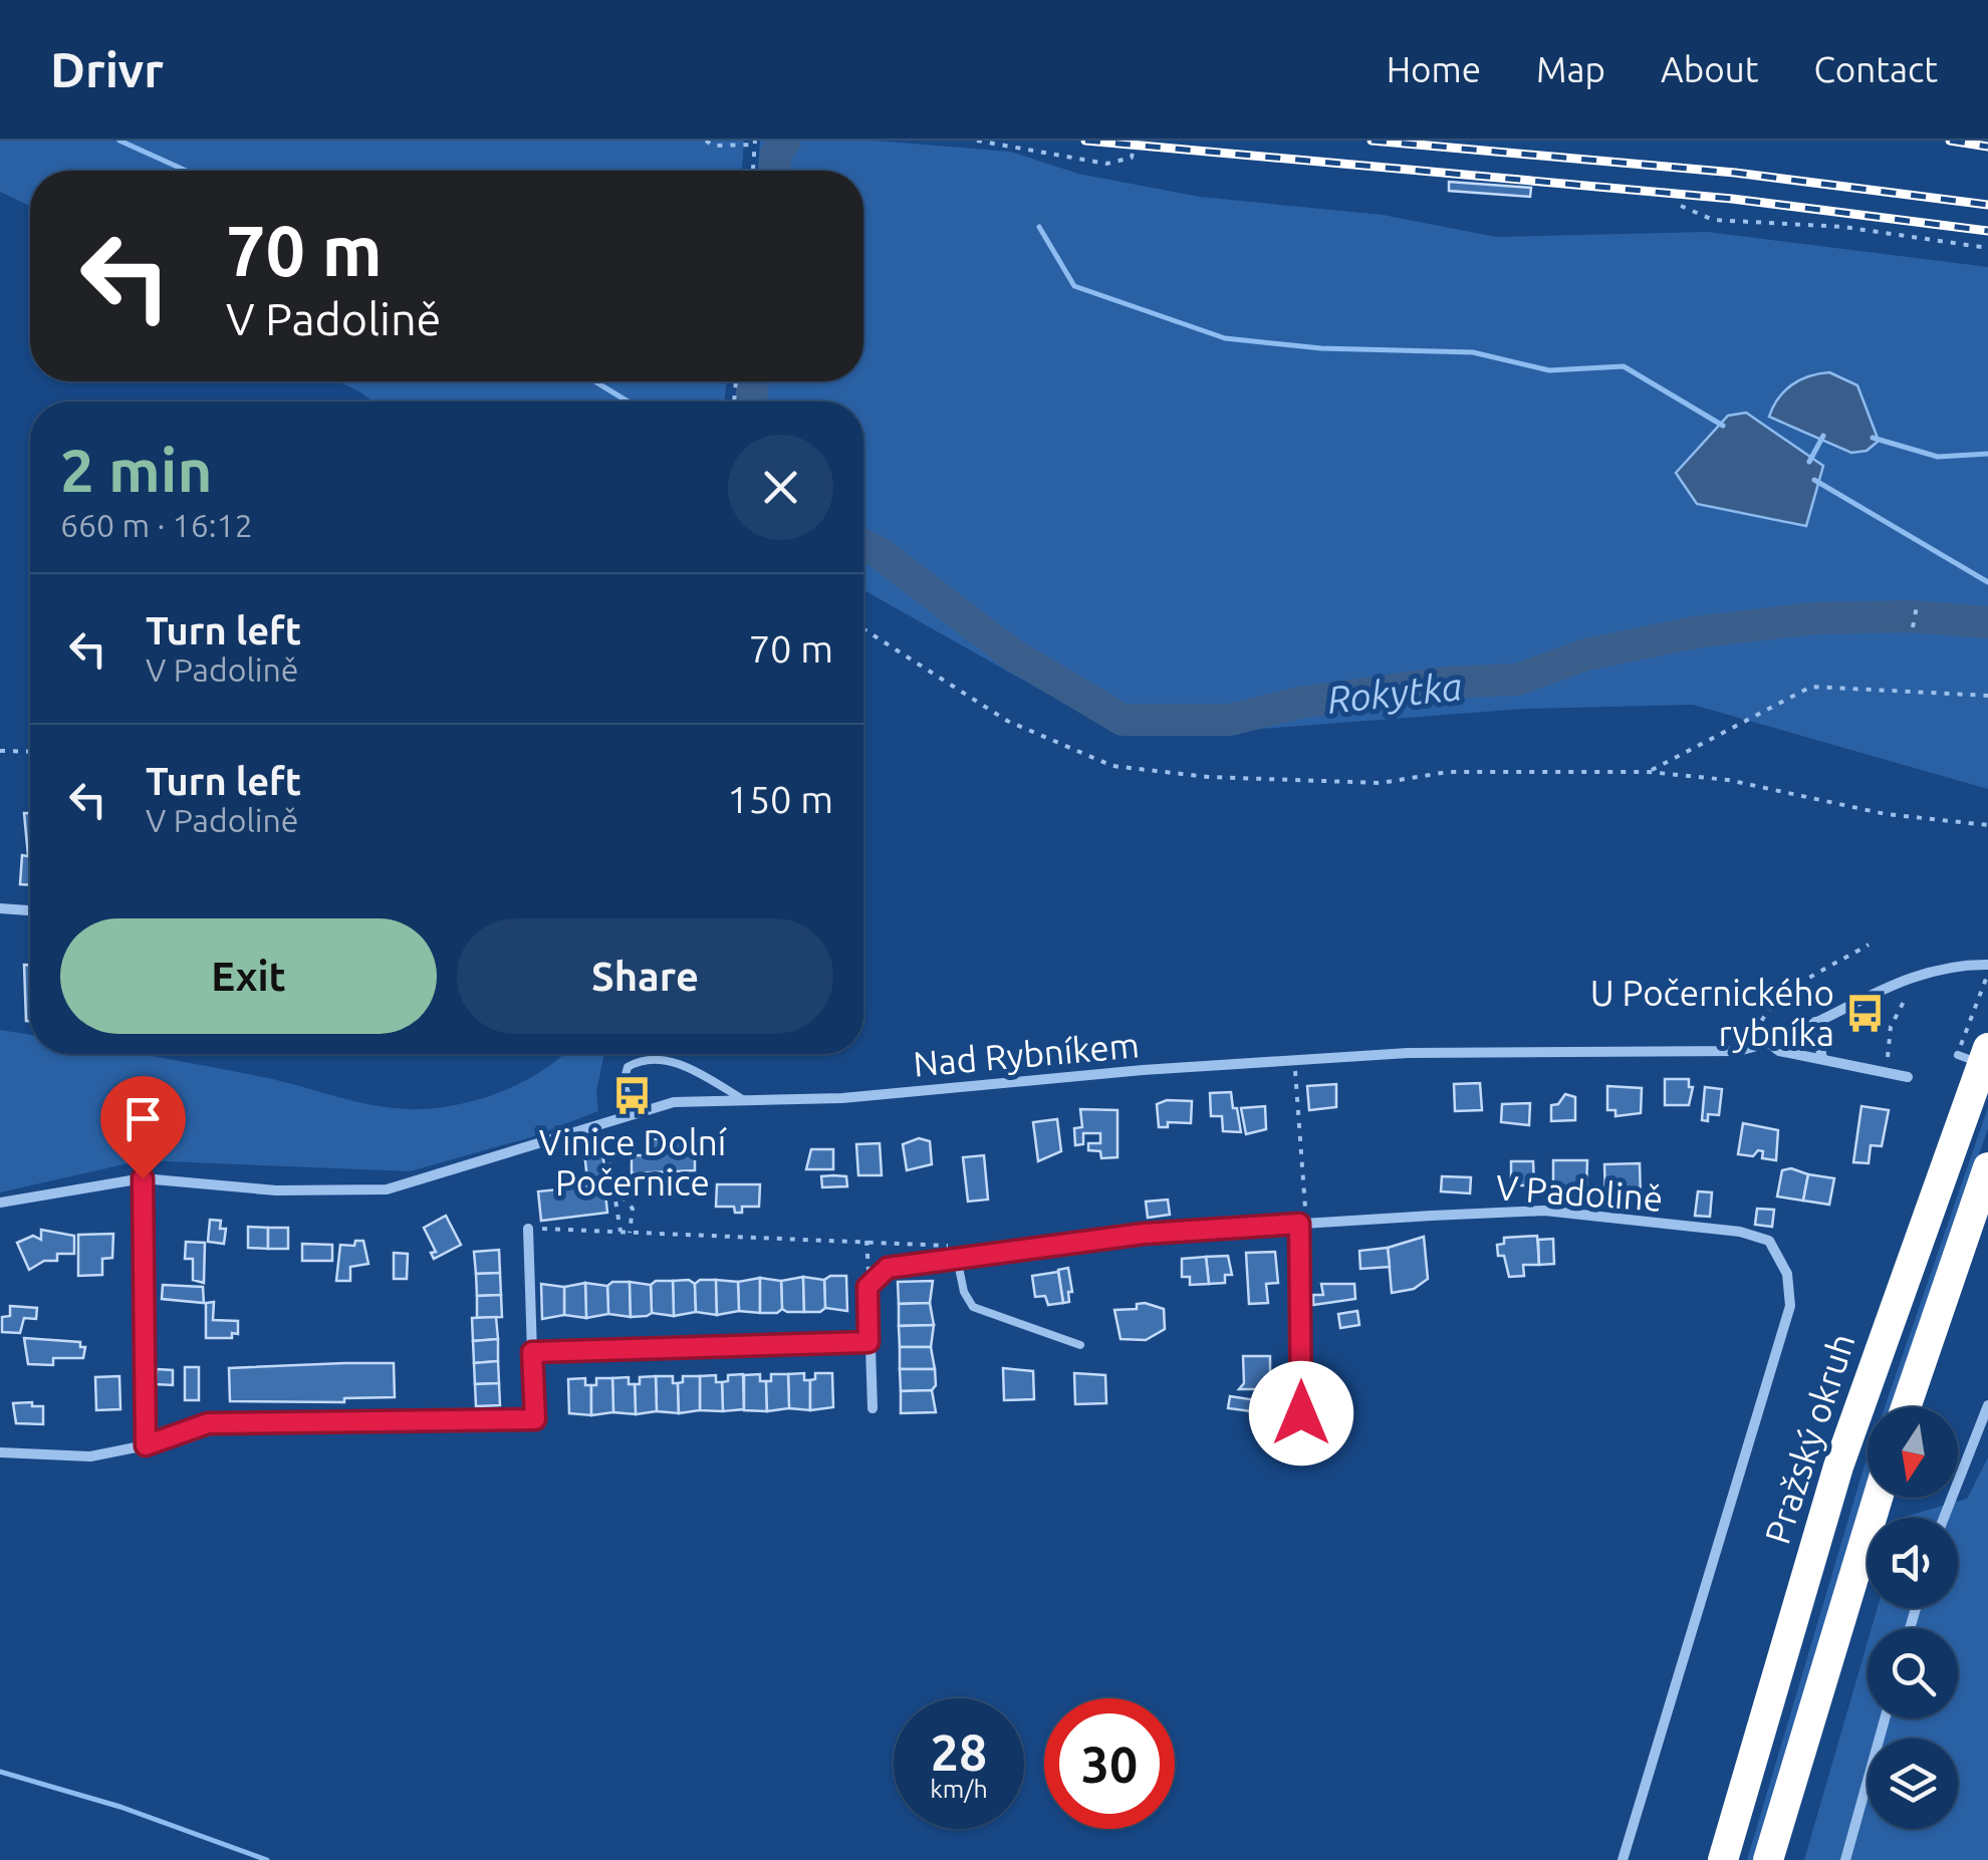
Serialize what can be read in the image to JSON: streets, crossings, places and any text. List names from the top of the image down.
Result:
{
  "streets": {
    "highway": ["Pražský okruh"],
    "street": ["Nad Rybníkem", "V Padolině"]
  },
  "water": ["Rokytka"],
  "places": {
    "bus stop": ["U Počernického rybníka", "Vinice Dolní Počernice"]
  },
  "north": "bottom",
  "page": {
    "header": "Drivr",
    "nav": [
      "Home",
      "Map",
      "About",
      "Contact"
    ],
    "turn": ["70 m", "V Padolině"],
    "heading": ["2 min", "660 m · 16:12"],
    "list": [
      {
        "name": "Turn left",
        "note": "V Padolině",
        "value": "70 m"
      },
      {
        "name": "Turn left",
        "note": "V Padolině",
        "value": "150 m"
      }
    ],
    "buttons": ["Exit", "Share"],
    "speed": "28 km/h",
    "limit": "30"
  }
}
